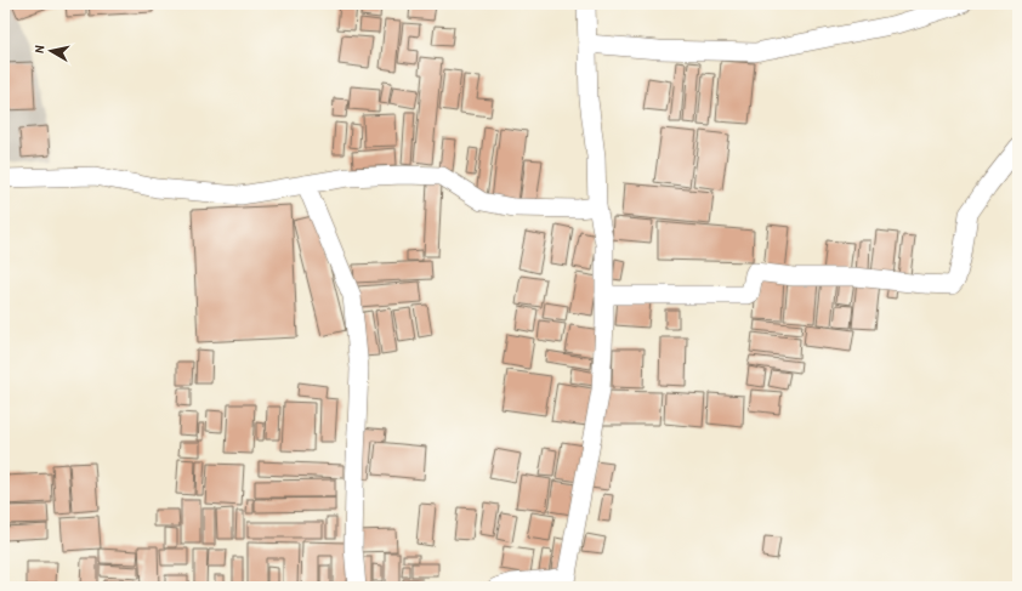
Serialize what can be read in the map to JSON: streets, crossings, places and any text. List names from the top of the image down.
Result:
{
  "north": "left"
}
